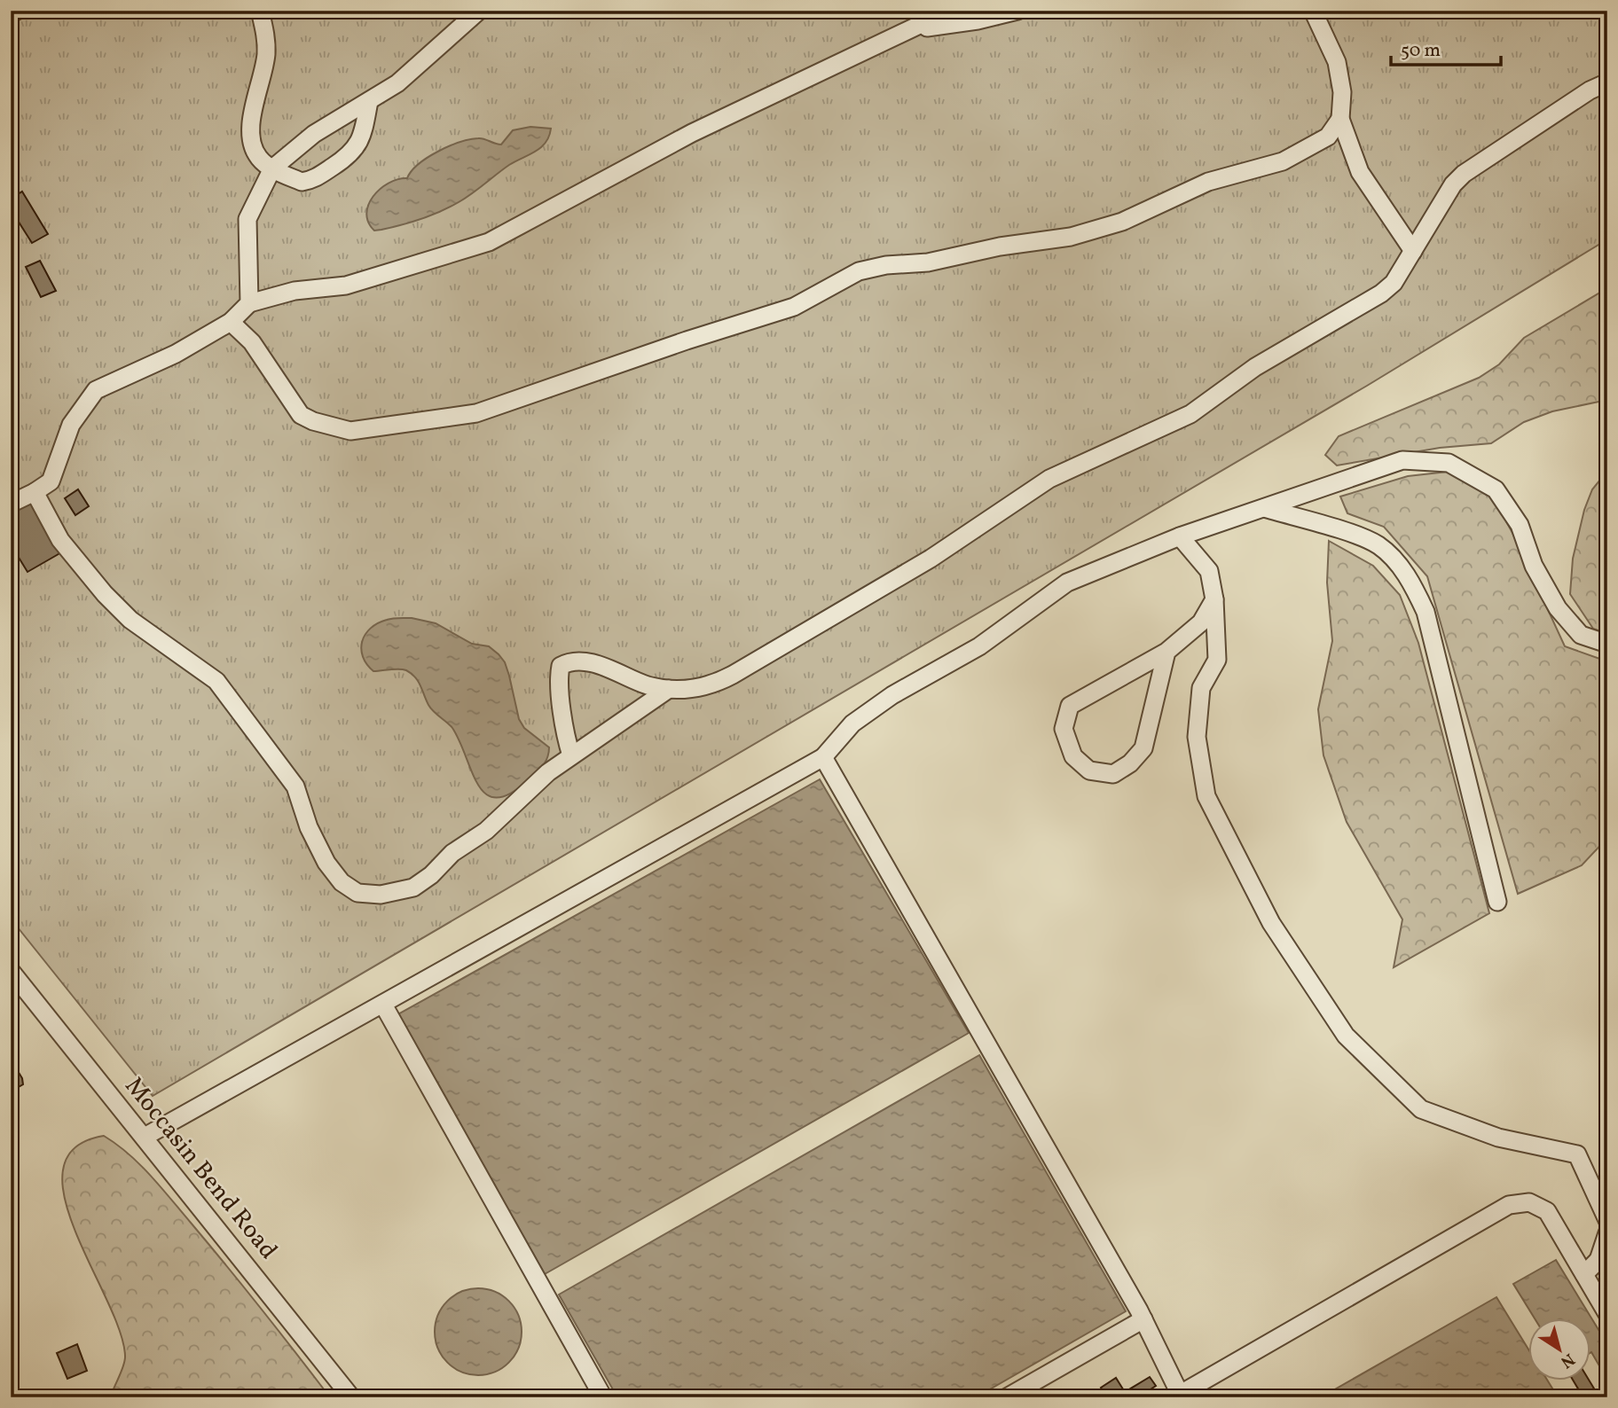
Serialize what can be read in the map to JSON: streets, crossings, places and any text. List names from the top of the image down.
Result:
{
  "streets": {
    "street": ["Moccasin Bend Road"]
  },
  "scale_bar": "50 m",
  "north": "bottom right"
}
